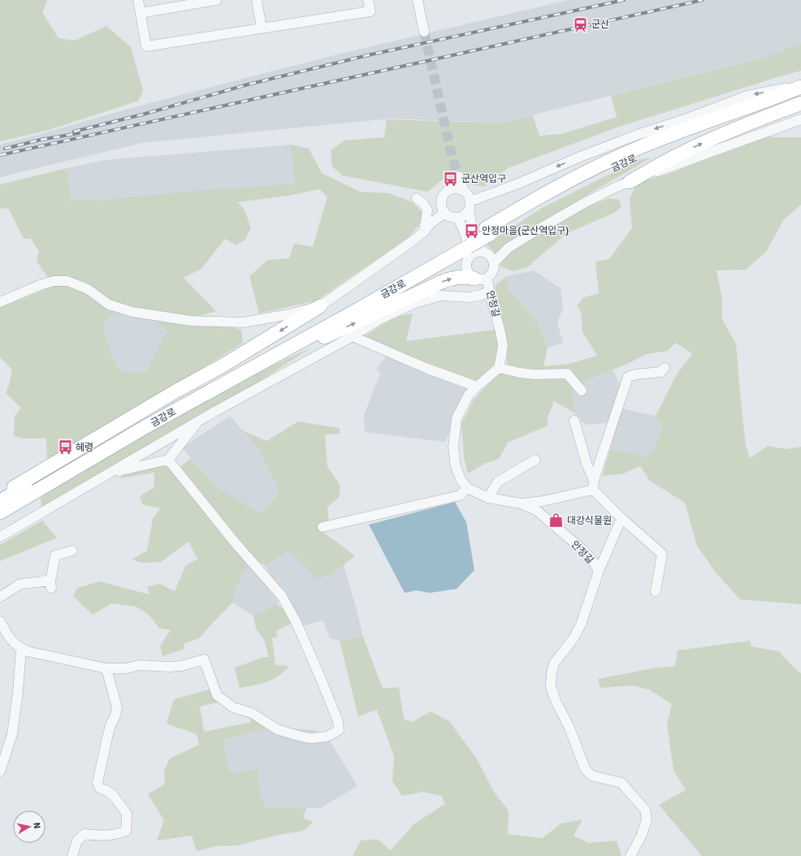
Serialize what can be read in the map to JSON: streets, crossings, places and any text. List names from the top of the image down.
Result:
{
  "streets": {
    "highway": ["금강로"],
    "street": ["안정길"]
  },
  "crossings": [
    ["금강로", "안정길"]
  ],
  "places": {
    "station": ["군산"],
    "bus stop": ["군산역입구", "안정마을(군산역입구)", "혜령"],
    "shop": ["대강식물원"]
  },
  "north": "right"
}
